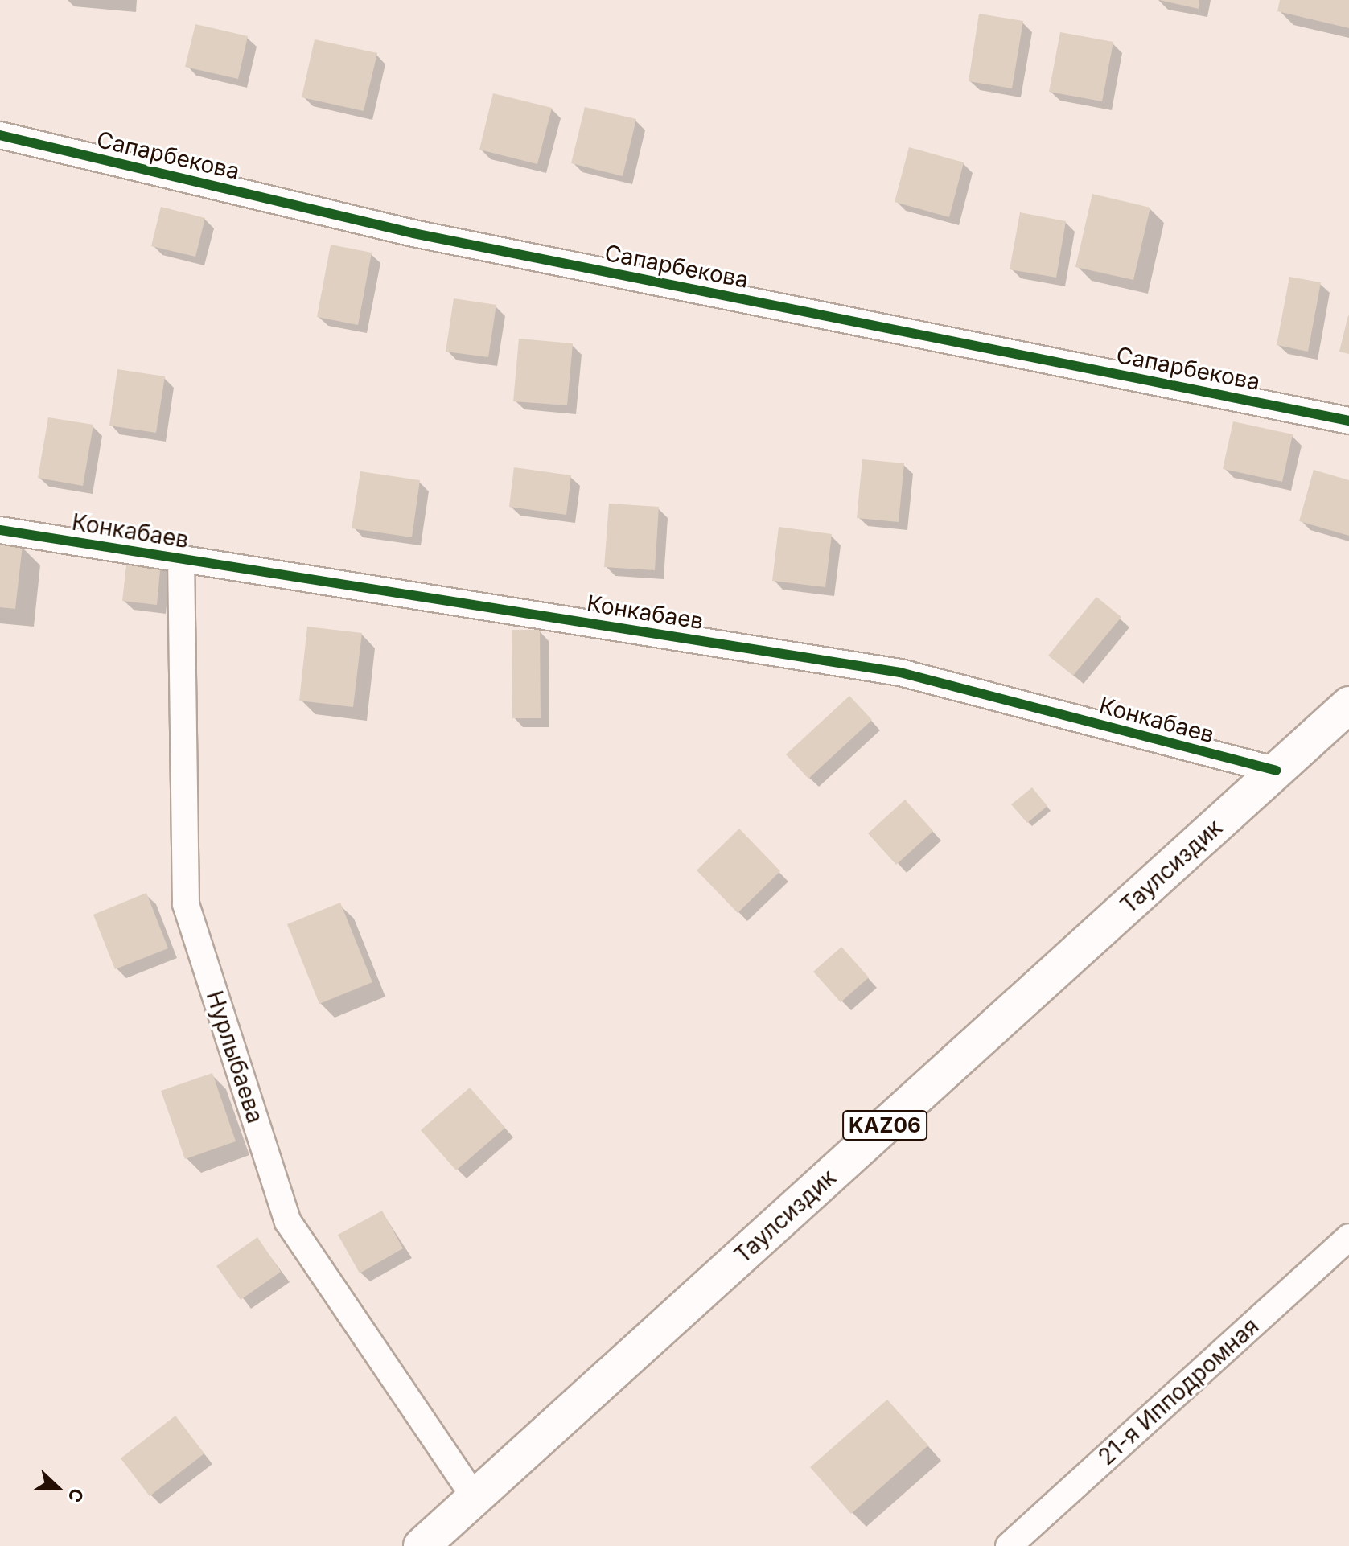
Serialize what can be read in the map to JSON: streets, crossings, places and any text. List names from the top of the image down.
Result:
{
  "streets": {
    "main road": ["Таулсиздик", "KAZ06"],
    "street": [
      "Сапарбекова",
      "Конкабаев",
      "Нурлыбаева",
      "21-я Ипподромная"
    ]
  },
  "crossings": [
    ["Конкабаев", "Таулсиздик"],
    ["Конкабаев", "Нурлыбаева"],
    ["Таулсиздик", "Нурлыбаева"]
  ],
  "north": "right"
}
